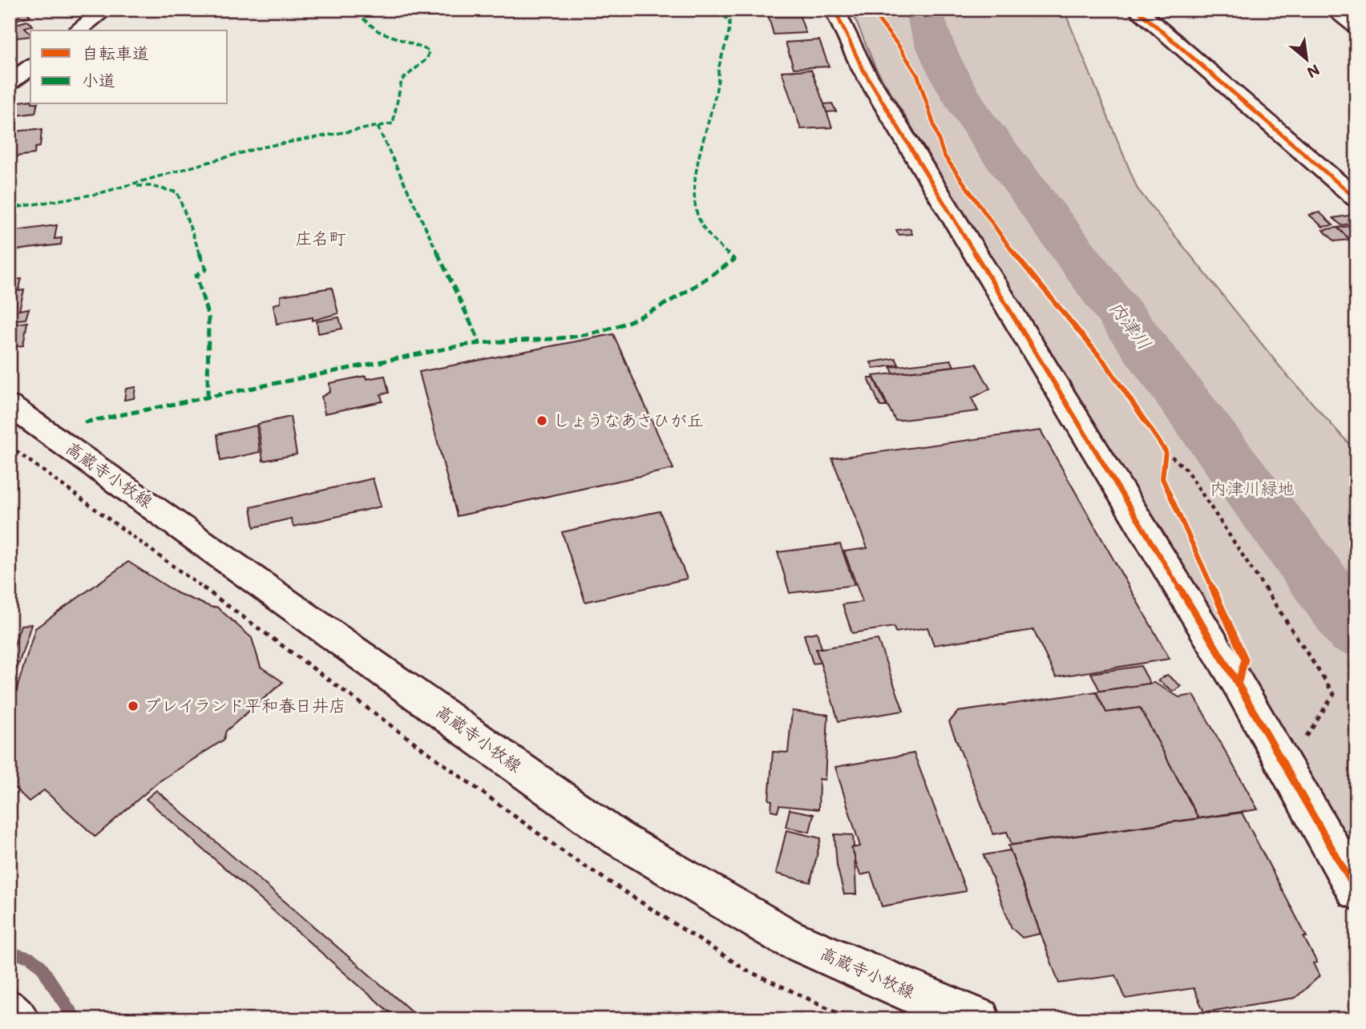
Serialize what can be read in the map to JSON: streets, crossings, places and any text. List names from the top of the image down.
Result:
{
  "streets": {
    "street": ["高蔵寺小牧線"]
  },
  "districts": ["庄名町"],
  "water": ["内津川"],
  "parks": ["内津川緑地"],
  "places": ["しょうなあさひが丘", "プレイランド平和春日井店"],
  "legend": ["自転車道", "小道"],
  "north": "bottom right"
}
